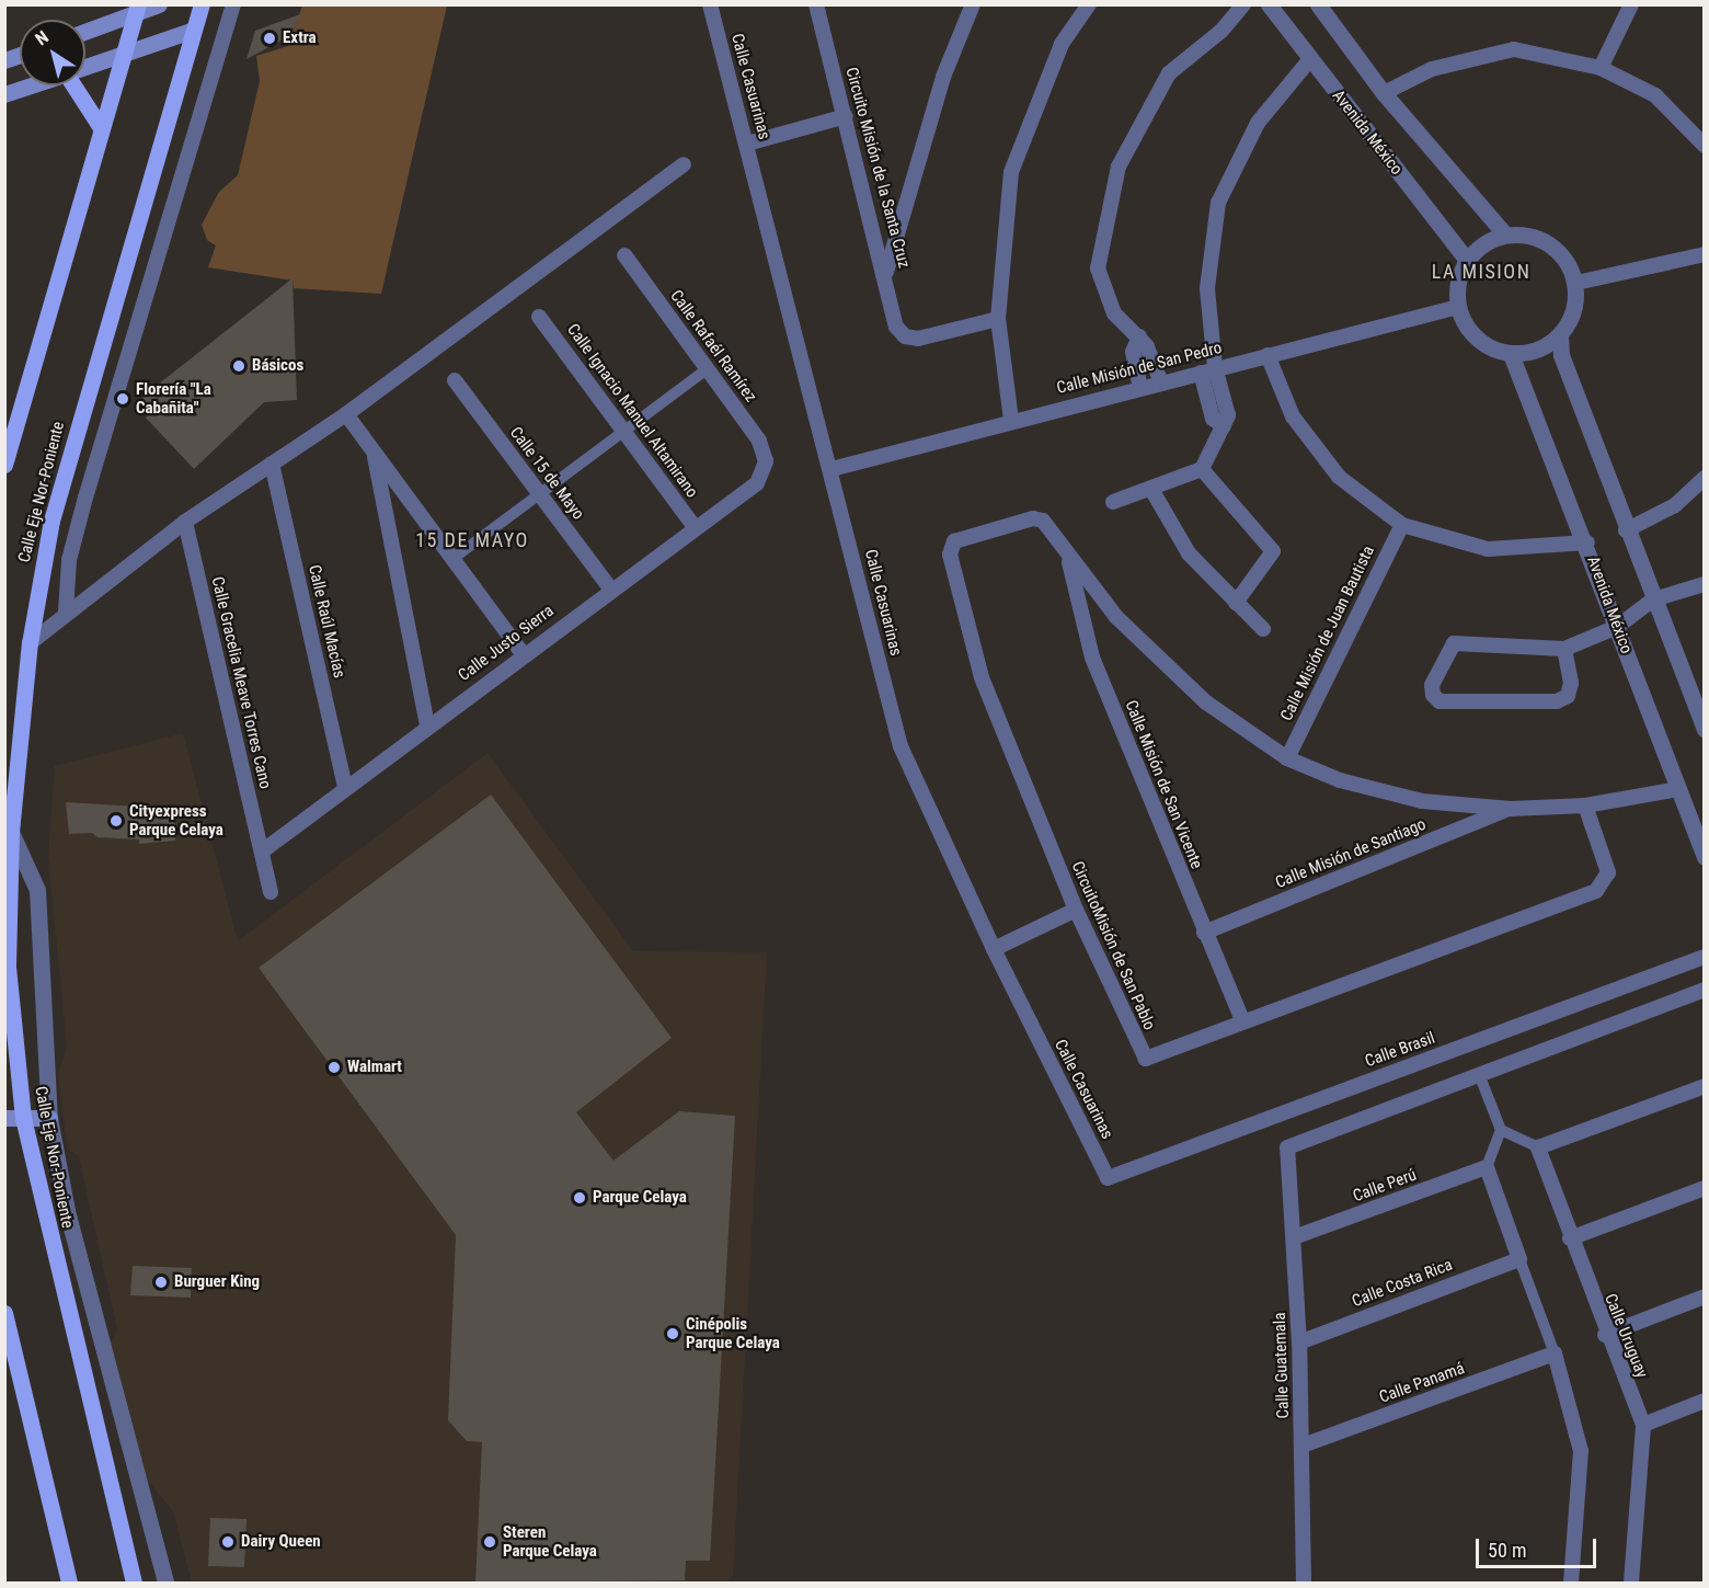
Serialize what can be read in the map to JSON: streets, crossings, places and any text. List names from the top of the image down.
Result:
{
  "streets": {
    "main road": ["Calle Eje Nor-Poniente"],
    "street": [
      "Calle Casuarinas",
      "Avenida México",
      "Circuito Misión de la Santa Cruz",
      "Calle Rafaél Ramírez",
      "Calle Misión de San Pedro",
      "Calle Ignacio Manuel Altamirano",
      "Calle 15 de Mayo",
      "Calle Raúl Macías",
      "Calle Misión de Juan Bautista",
      "Calle Justo Sierra",
      "Calle Gracelia Meave Torres Cano",
      "Calle Misión de San Vicente",
      "Calle Misión de Santiago",
      "CircuitoMisión de San Pablo",
      "Calle Brasil",
      "Calle Perú",
      "Calle Costa Rica",
      "Calle Uruguay",
      "Calle Guatemala",
      "Calle Panamá"
    ]
  },
  "crossings": [
    ["Calle Casuarinas", "Calle Misión de San Pedro"],
    ["Calle Casuarinas", "Calle Brasil"],
    ["Avenida México", "Calle Misión de San Pedro"],
    ["Calle Rafaél Ramírez", "Calle Justo Sierra"],
    ["Calle Ignacio Manuel Altamirano", "Calle Justo Sierra"],
    ["Calle 15 de Mayo", "Calle Justo Sierra"],
    ["Calle Raúl Macías", "Calle Justo Sierra"],
    ["Calle Justo Sierra", "Calle Gracelia Meave Torres Cano"],
    ["Calle Misión de San Vicente", "Calle Misión de Santiago"],
    ["Calle Misión de San Vicente", "CircuitoMisión de San Pablo"],
    ["Calle Perú", "Calle Guatemala"],
    ["Calle Costa Rica", "Calle Guatemala"],
    ["Calle Guatemala", "Calle Panamá"]
  ],
  "districts": ["LA MISION", "15 DE MAYO"],
  "places": [
    "Extra",
    "Básicos",
    "Florería \"La Cabañita\"",
    "Cityexpress Parque Celaya",
    "Walmart",
    "Parque Celaya",
    "Burguer King",
    "Cinépolis Parque Celaya",
    "Dairy Queen",
    "Steren Parque Celaya"
  ],
  "scale_bar": "50 m",
  "north": "top left"
}
